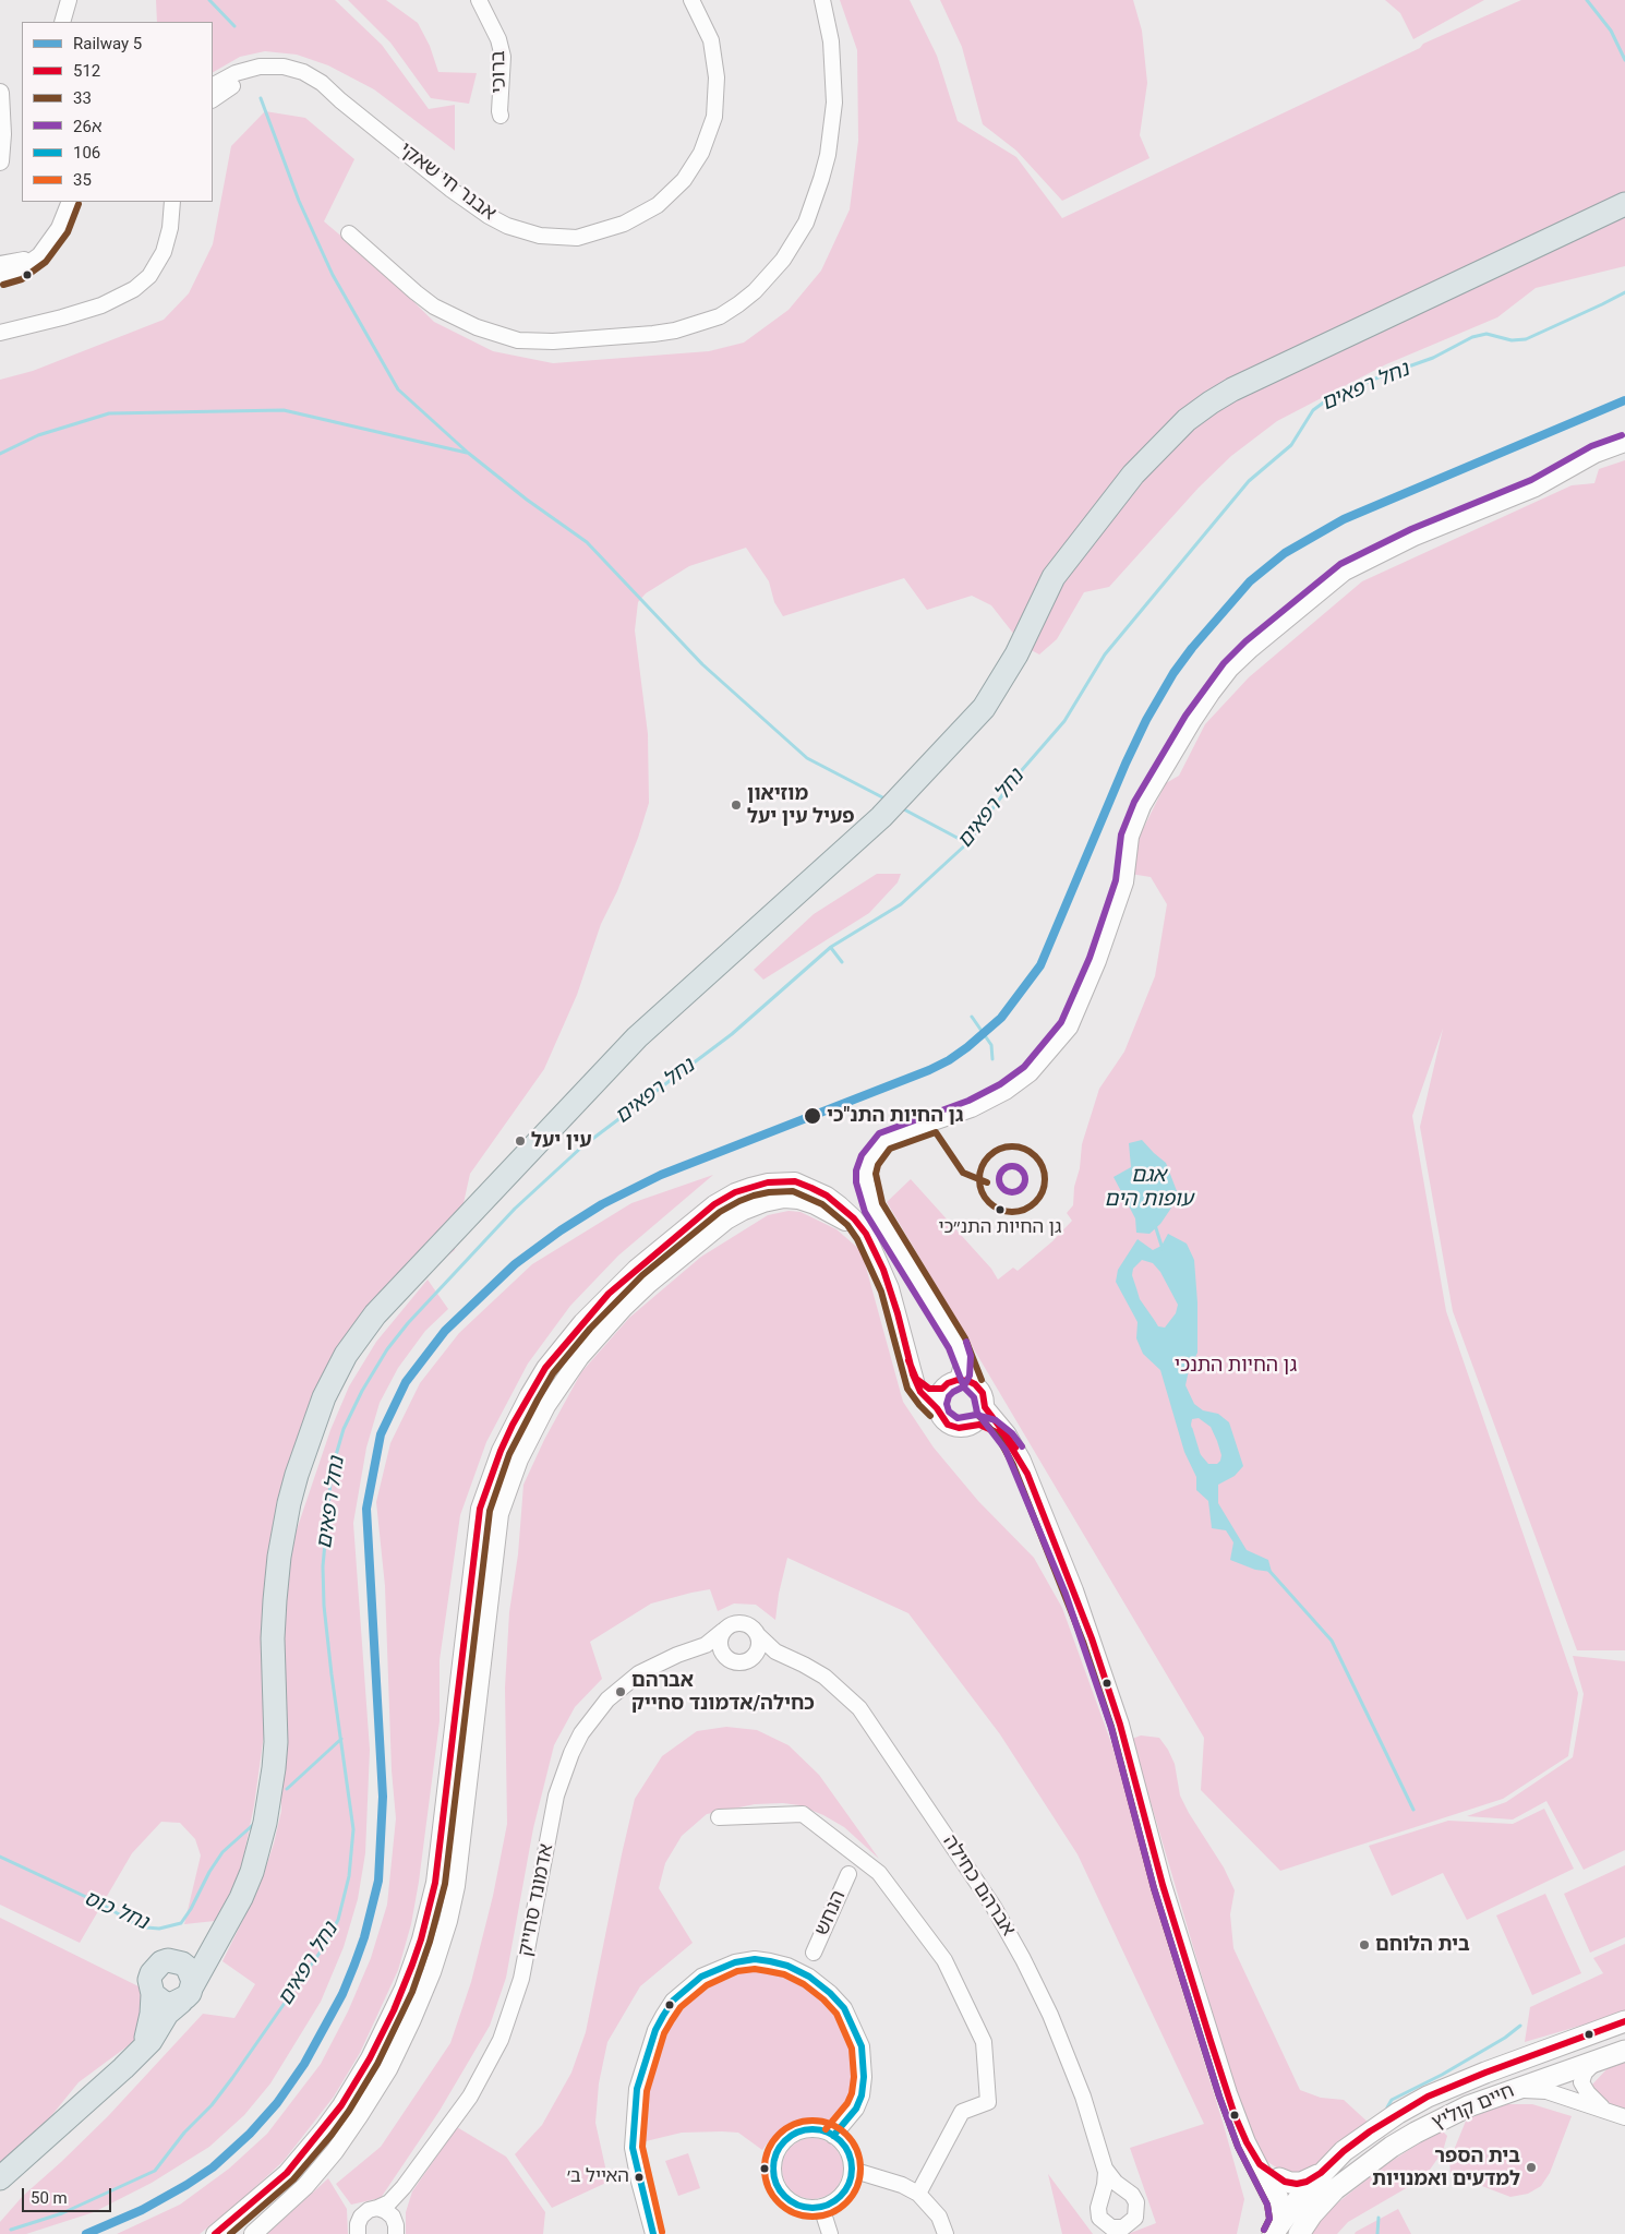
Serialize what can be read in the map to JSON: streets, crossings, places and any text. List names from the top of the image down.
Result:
{
  "streets": {
    "main road": ["חיים קוליץ"],
    "street": [
      "ברוכי",
      "אבנר חי שאקי",
      "אברהם כחילה",
      "אדמונד סחייק",
      "הנחש"
    ]
  },
  "water": ["נחל רפאים", "אגם עופות הים", "נחל כוס"],
  "parks": ["גן החיות התנכי"],
  "places": [
    "מוזיאון פעיל עין יעל",
    "גן החיות התנ\"כי",
    "עין יעל",
    "גן החיות התנ״כי",
    "אברהם כחילה/אדמונד סחייק",
    "בית הלוחם",
    "בית הספר למדעים ואמנויות",
    "האייל ב׳"
  ],
  "lines": [
    "transit line 33",
    "rail line 5",
    "transit line 26א",
    "transit line 512",
    "transit line 106",
    "transit line 35"
  ],
  "legend": [
    "Railway 5",
    "512",
    "33",
    "26א",
    "106",
    "35"
  ],
  "scale_bar": "50 m"
}
